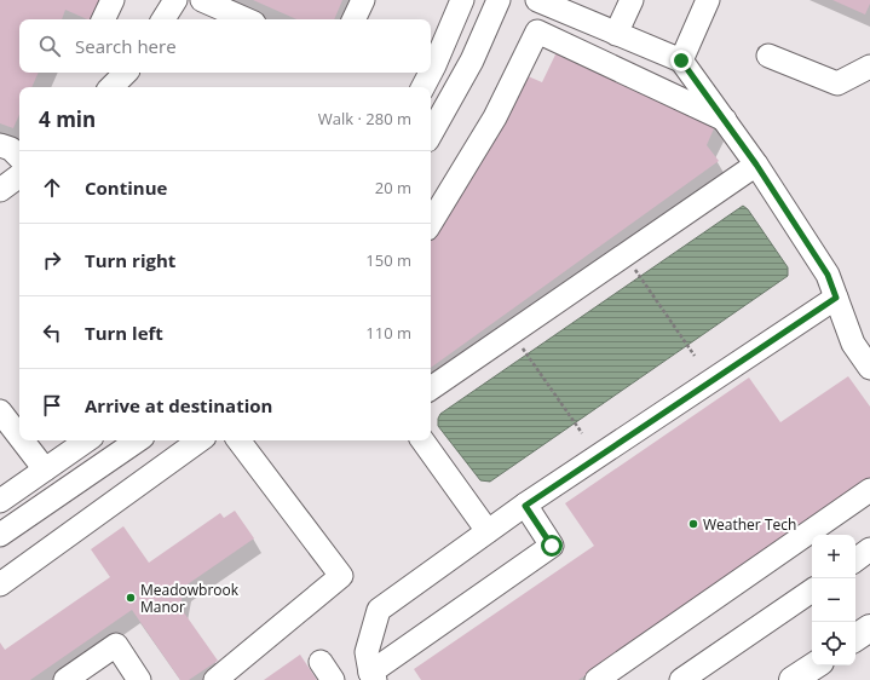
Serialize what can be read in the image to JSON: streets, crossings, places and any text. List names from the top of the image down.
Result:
{
  "places": ["Weather Tech", "Meadowbrook Manor"],
  "page": {
    "search": "Search here",
    "heading": ["4 min", "Walk · 280 m"],
    "list": [
      ["Continue", "20 m"],
      ["Turn right", "150 m"],
      ["Turn left", "110 m"],
      "Arrive at destination"
    ],
    "map_buttons": ["+", "−"]
  }
}
